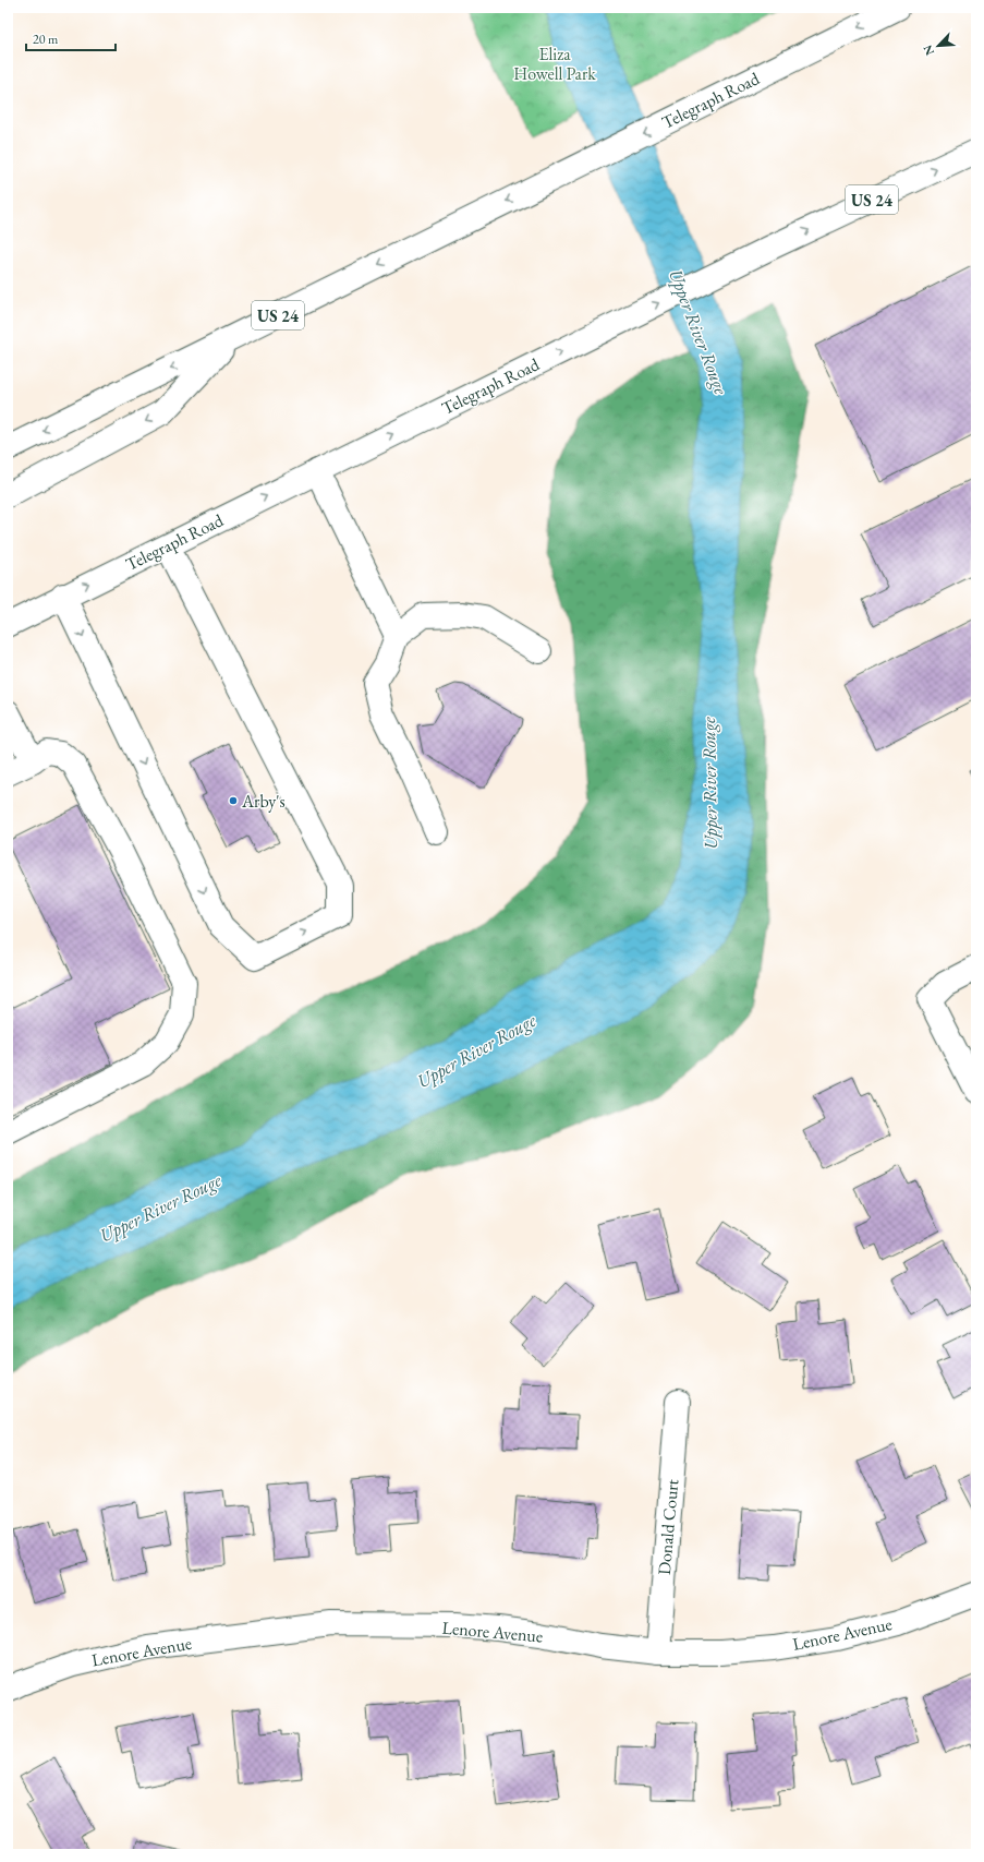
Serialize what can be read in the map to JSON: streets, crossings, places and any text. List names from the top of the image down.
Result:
{
  "streets": {
    "main road": [
      "Telegraph Road",
      "US 24",
      "Donald Court",
      "Lenore Avenue"
    ]
  },
  "crossings": [
    ["Donald Court", "Lenore Avenue"]
  ],
  "water": ["Upper River Rouge"],
  "parks": ["Eliza Howell Park"],
  "places": ["Arby's"],
  "scale_bar": "20 m",
  "north": "bottom left"
}
